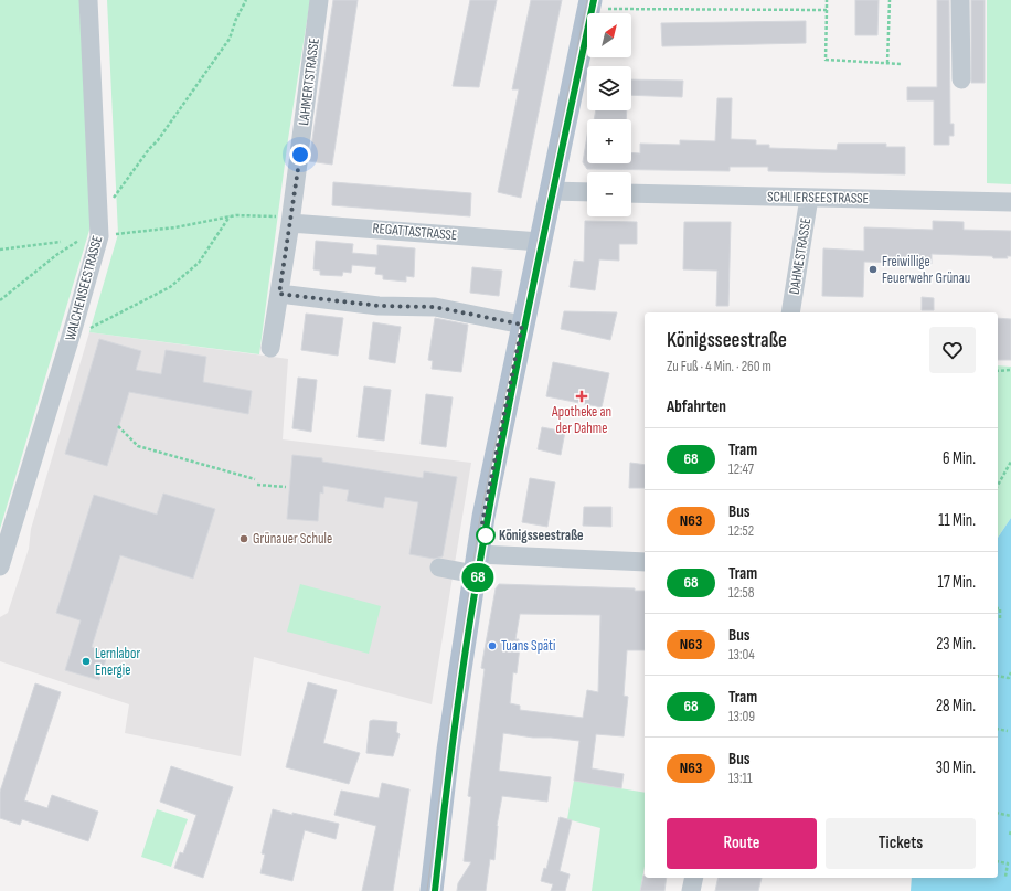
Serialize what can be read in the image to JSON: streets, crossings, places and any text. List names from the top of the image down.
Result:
{
  "streets": {
    "street": [
      "LAHMERTSTRASSE",
      "SCHLIERSEESTRASSE",
      "REGATTASTRASSE",
      "DAHMESTRASSE",
      "WALCHENSEESTRASSE"
    ]
  },
  "crossings": [
    ["LAHMERTSTRASSE", "REGATTASTRASSE"],
    ["SCHLIERSEESTRASSE", "DAHMESTRASSE"]
  ],
  "places": {
    "other": [
      "Freiwillige Feuerwehr Grünau",
      "Königsseestraße",
      "Grünauer Schule",
      "Tuans Späti",
      "Lernlabor Energie"
    ],
    "health": ["Apotheke an der Dahme"]
  },
  "lines": ["tram line 68"],
  "north": "top right",
  "page": {
    "on_map": "68",
    "map_buttons": ["+", "−"],
    "heading": [
      ["Königsseestraße", "Zu Fuß · 4 Min. · 260 m"],
      "Abfahrten"
    ],
    "list": [
      {
        "mark": "68",
        "name": "Tram",
        "note": "12:47",
        "value": "6 Min."
      },
      {
        "mark": "N63",
        "name": "Bus",
        "note": "12:52",
        "value": "11 Min."
      },
      {
        "mark": "68",
        "name": "Tram",
        "note": "12:58",
        "value": "17 Min."
      },
      {
        "mark": "N63",
        "name": "Bus",
        "note": "13:04",
        "value": "23 Min."
      },
      {
        "mark": "68",
        "name": "Tram",
        "note": "13:09",
        "value": "28 Min."
      },
      {
        "mark": "N63",
        "name": "Bus",
        "note": "13:11",
        "value": "30 Min."
      }
    ],
    "buttons": ["Route", "Tickets"]
  }
}
